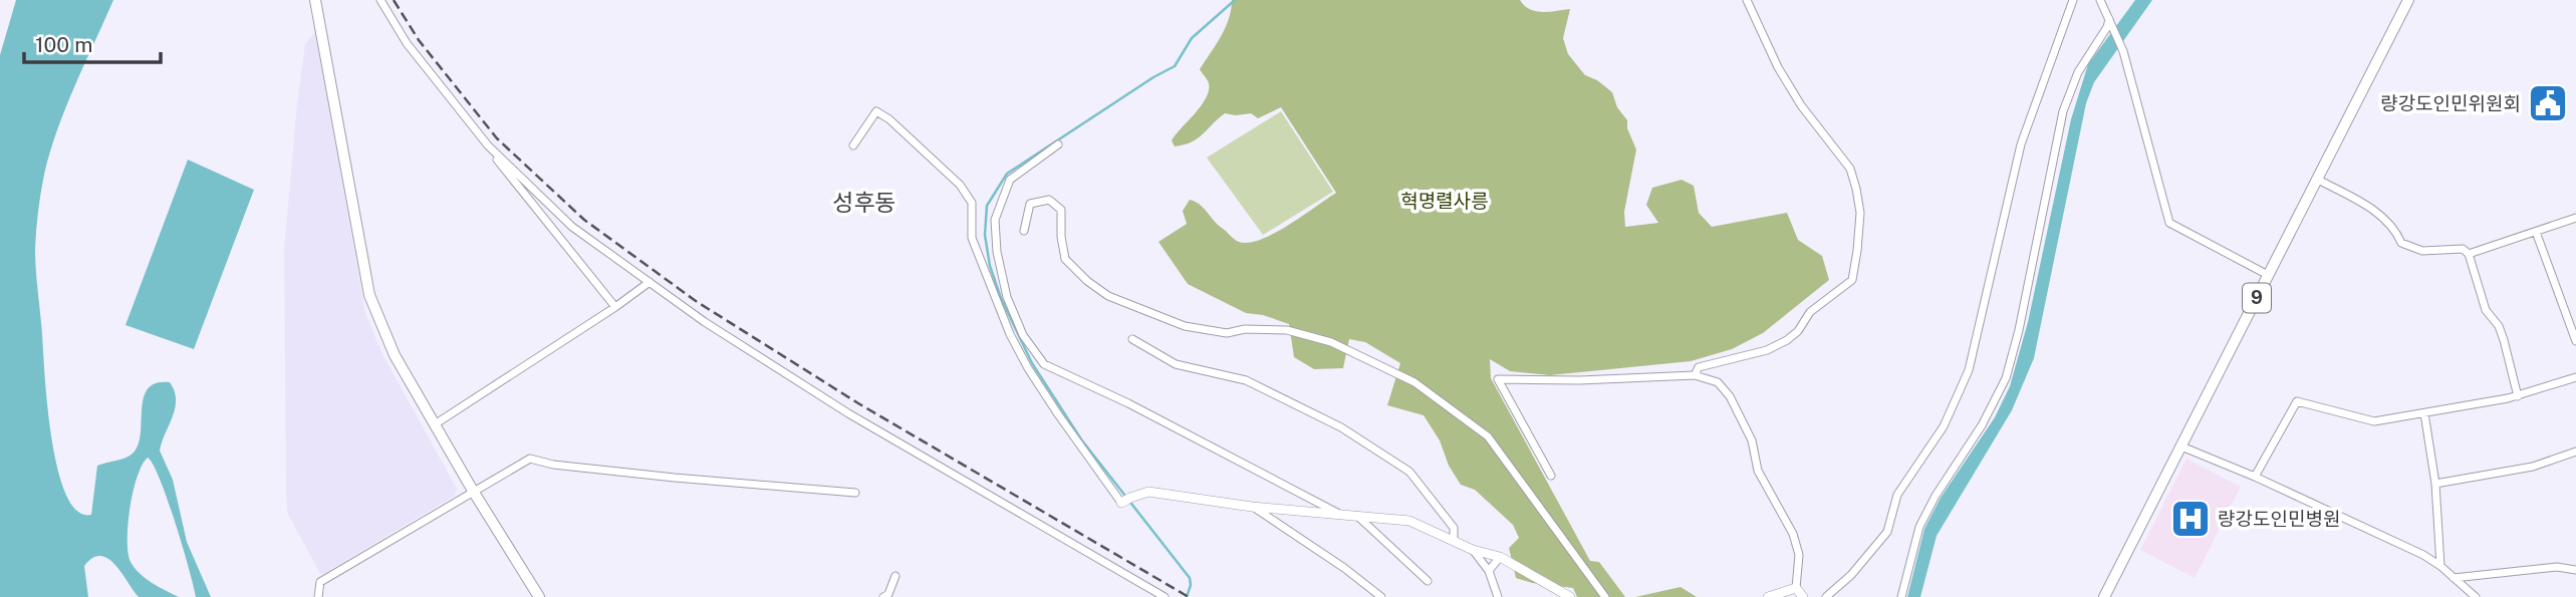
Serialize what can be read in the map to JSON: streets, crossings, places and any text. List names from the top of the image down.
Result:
{
  "streets": {
    "main road": ["9"]
  },
  "districts": ["성후동"],
  "parks": ["혁명렬사릉"],
  "places": {
    "public building": ["량강도인민위원회"],
    "hospital": ["량강도인민병원"]
  },
  "scale_bar": "100 m"
}
